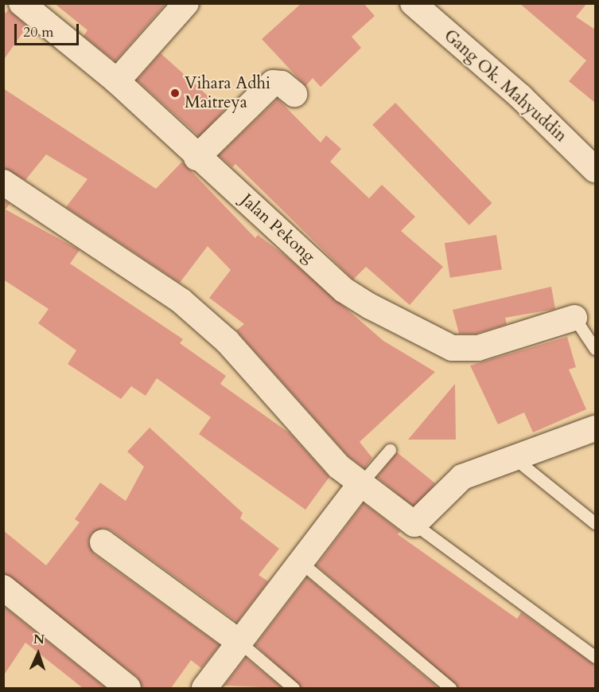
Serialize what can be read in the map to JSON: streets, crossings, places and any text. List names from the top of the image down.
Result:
{
  "streets": {
    "street": ["Gang Ok. Mahyuddin", "Jalan Pekong"]
  },
  "places": ["Vihara Adhi Maitreya"],
  "scale_bar": "20 m",
  "north": "top"
}
